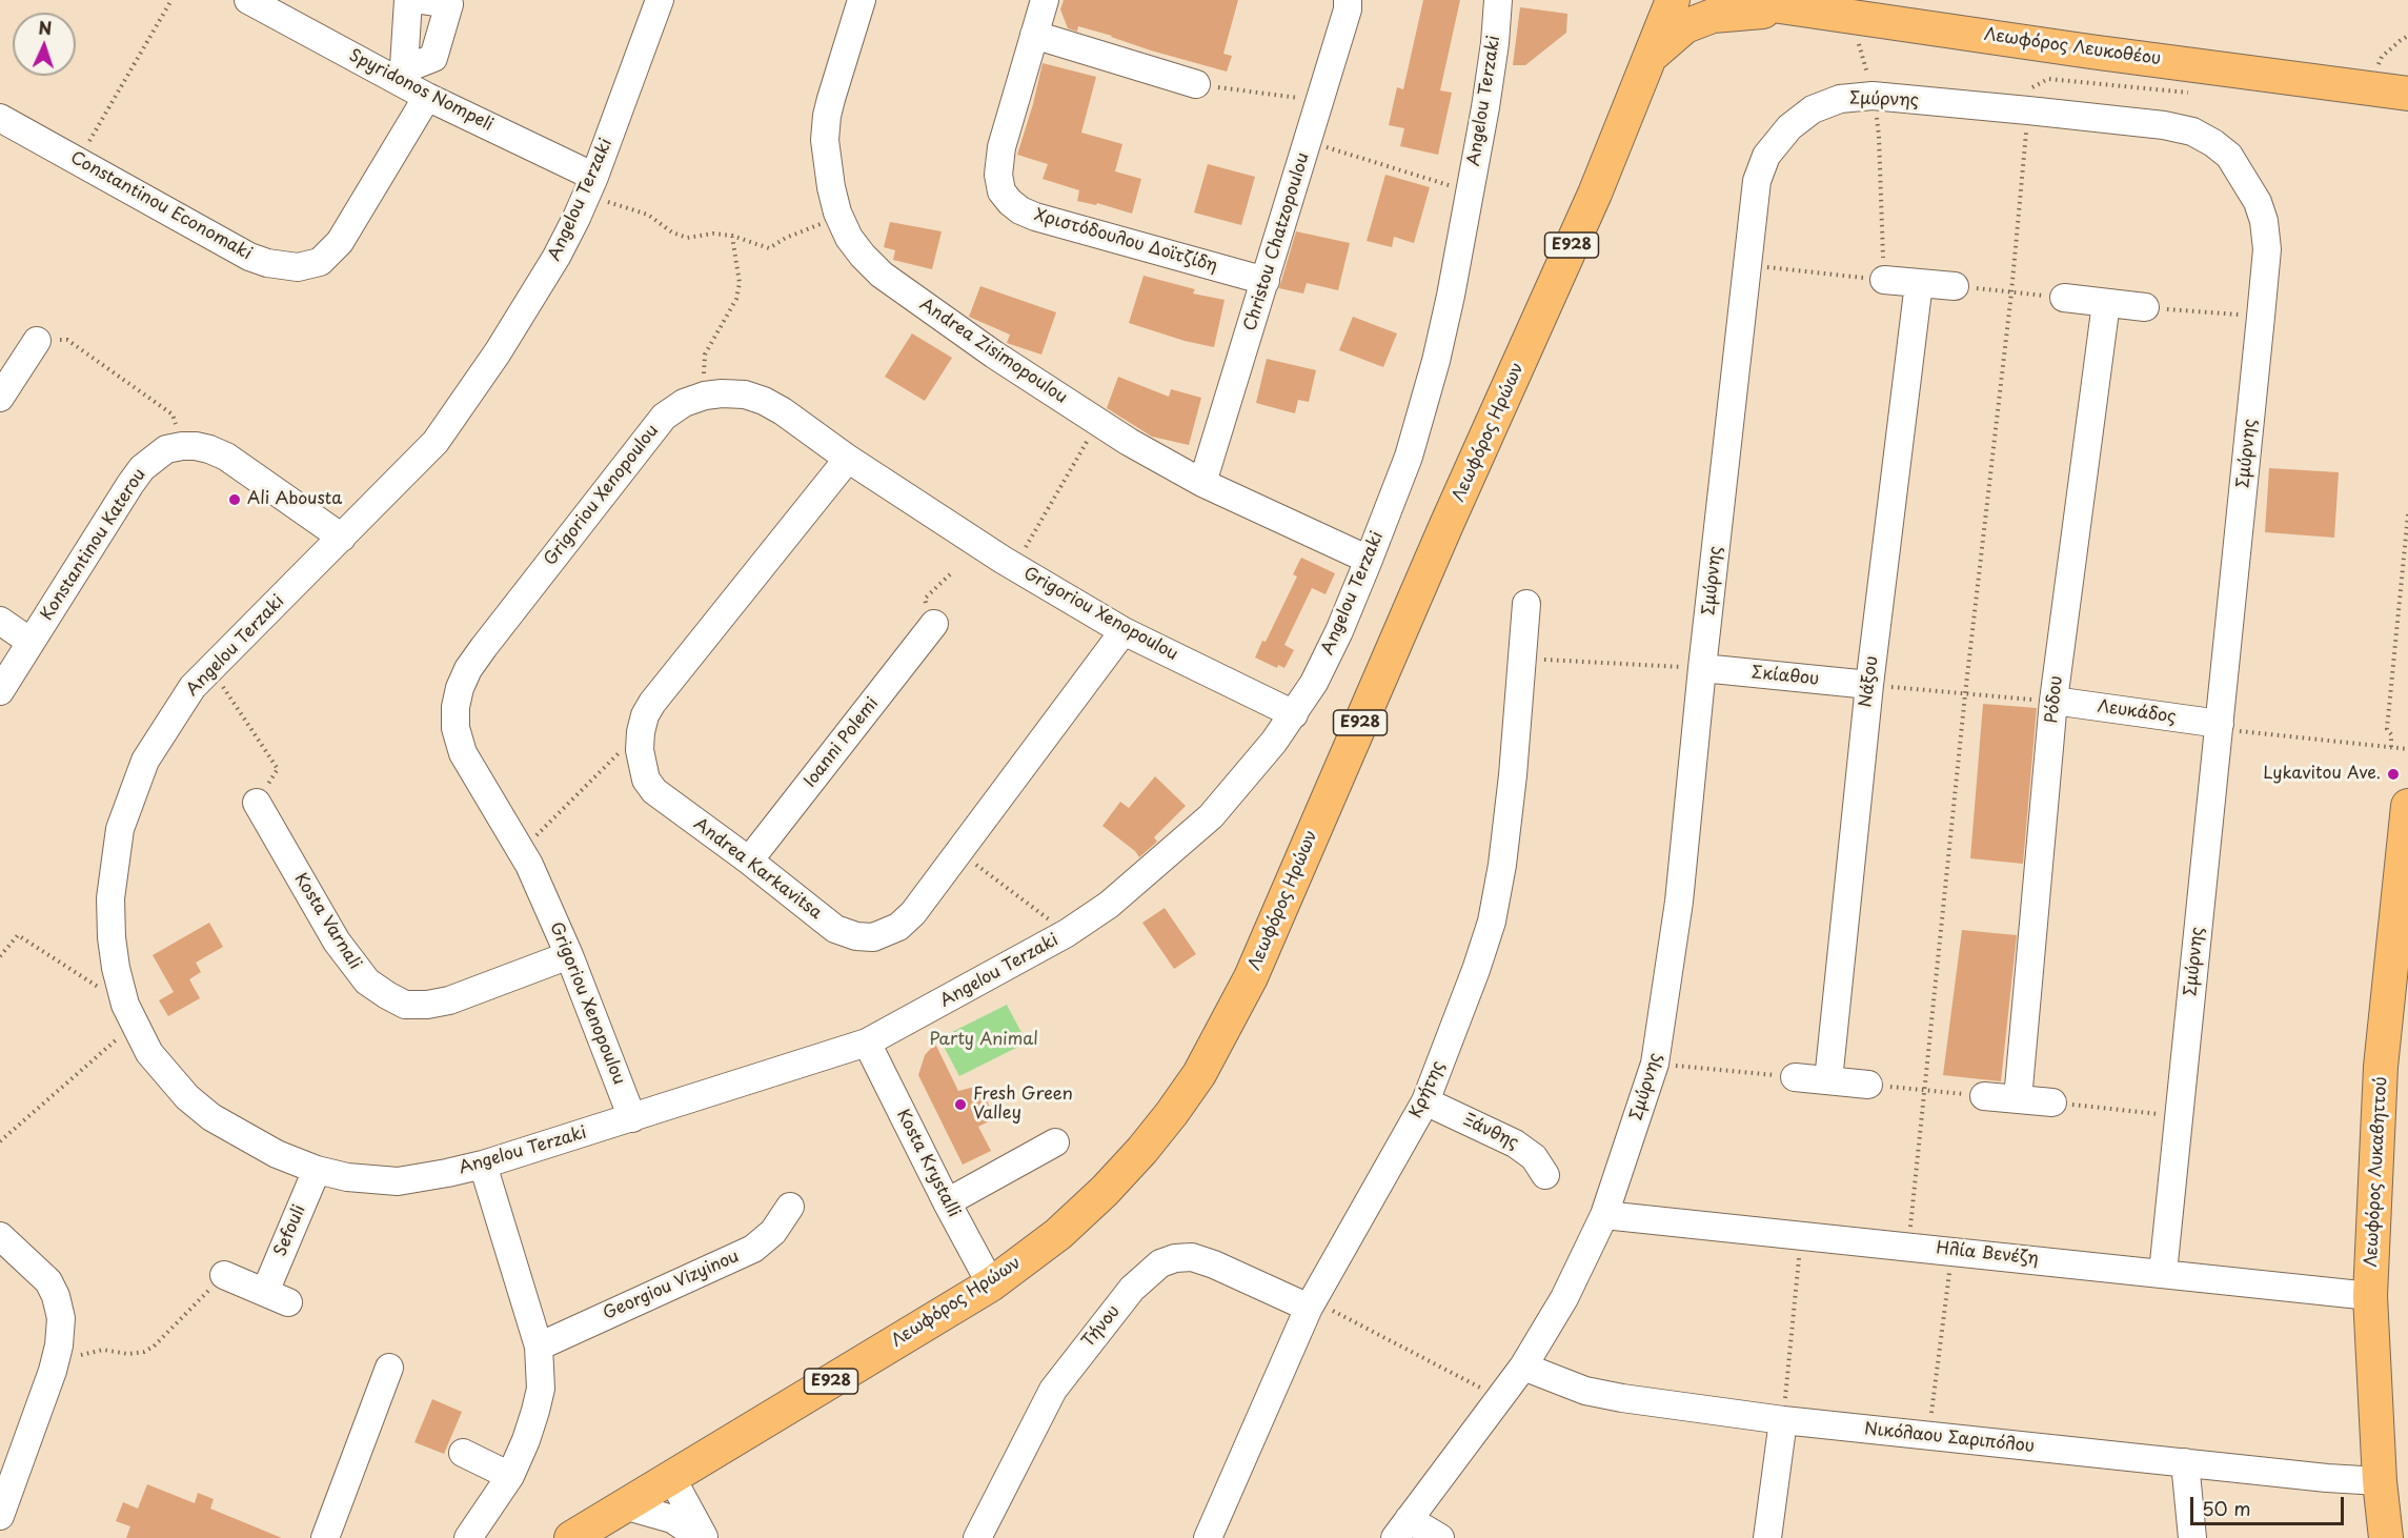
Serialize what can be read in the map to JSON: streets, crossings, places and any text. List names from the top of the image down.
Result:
{
  "streets": {
    "main road": [
      "Λεωφόρος Λευκοθέου",
      "E928",
      "Λεωφόρος Ηρώων",
      "Λεωφόρος Λυκαβηττού"
    ],
    "street": [
      "Spyridonos Nompeli",
      "Σμύρνης",
      "Angelou Terzaki",
      "Constantinou Economaki",
      "Χριστόδουλου Δοϊτζίδη",
      "Christou Chatzopoulou",
      "Andrea Zisimopoulou",
      "Grigoriou Xenopoulou",
      "Konstantinou Katerou",
      "Σκίαθου",
      "Νάξου",
      "Ρόδου",
      "Λευκάδος",
      "Ioanni Polemi",
      "Andrea Karkavitsa",
      "Kosta Varnali",
      "Κρήτης",
      "Ξάνθης",
      "Kosta Krystalli",
      "Sefouli",
      "Ηλία Βενέζη",
      "Georgiou Vizyinou",
      "Τήνου",
      "Νικόλαου Σαριπόλου"
    ]
  },
  "crossings": [
    ["Spyridonos Nompeli", "Angelou Terzaki"],
    ["Spyridonos Nompeli", "Constantinou Economaki"],
    ["Σμύρνης", "Σκίαθου"],
    ["Σμύρνης", "Λευκάδος"],
    ["Σμύρνης", "Ηλία Βενέζη"],
    ["Σμύρνης", "Νικόλαου Σαριπόλου"],
    ["Angelou Terzaki", "Andrea Zisimopoulou"],
    ["Angelou Terzaki", "Grigoriou Xenopoulou"],
    ["Angelou Terzaki", "Kosta Krystalli"],
    ["Angelou Terzaki", "Sefouli"],
    ["Χριστόδουλου Δοϊτζίδη", "Christou Chatzopoulou"],
    ["Christou Chatzopoulou", "Andrea Zisimopoulou"],
    ["Λεωφόρος Ηρώων", "Kosta Krystalli"],
    ["Grigoriou Xenopoulou", "Andrea Karkavitsa"],
    ["Grigoriou Xenopoulou", "Kosta Varnali"],
    ["Σκίαθου", "Νάξου"],
    ["Ρόδου", "Λευκάδος"],
    ["Ioanni Polemi", "Andrea Karkavitsa"],
    ["Κρήτης", "Ξάνθης"],
    ["Κρήτης", "Τήνου"],
    ["Λεωφόρος Λυκαβηττού", "Ηλία Βενέζη"],
    ["Λεωφόρος Λυκαβηττού", "Νικόλαου Σαριπόλου"]
  ],
  "parks": ["Party Animal"],
  "places": ["Ali Abousta", "Lykavitou Ave.", "Fresh Green Valley"],
  "scale_bar": "50 m",
  "north": "top"
}
